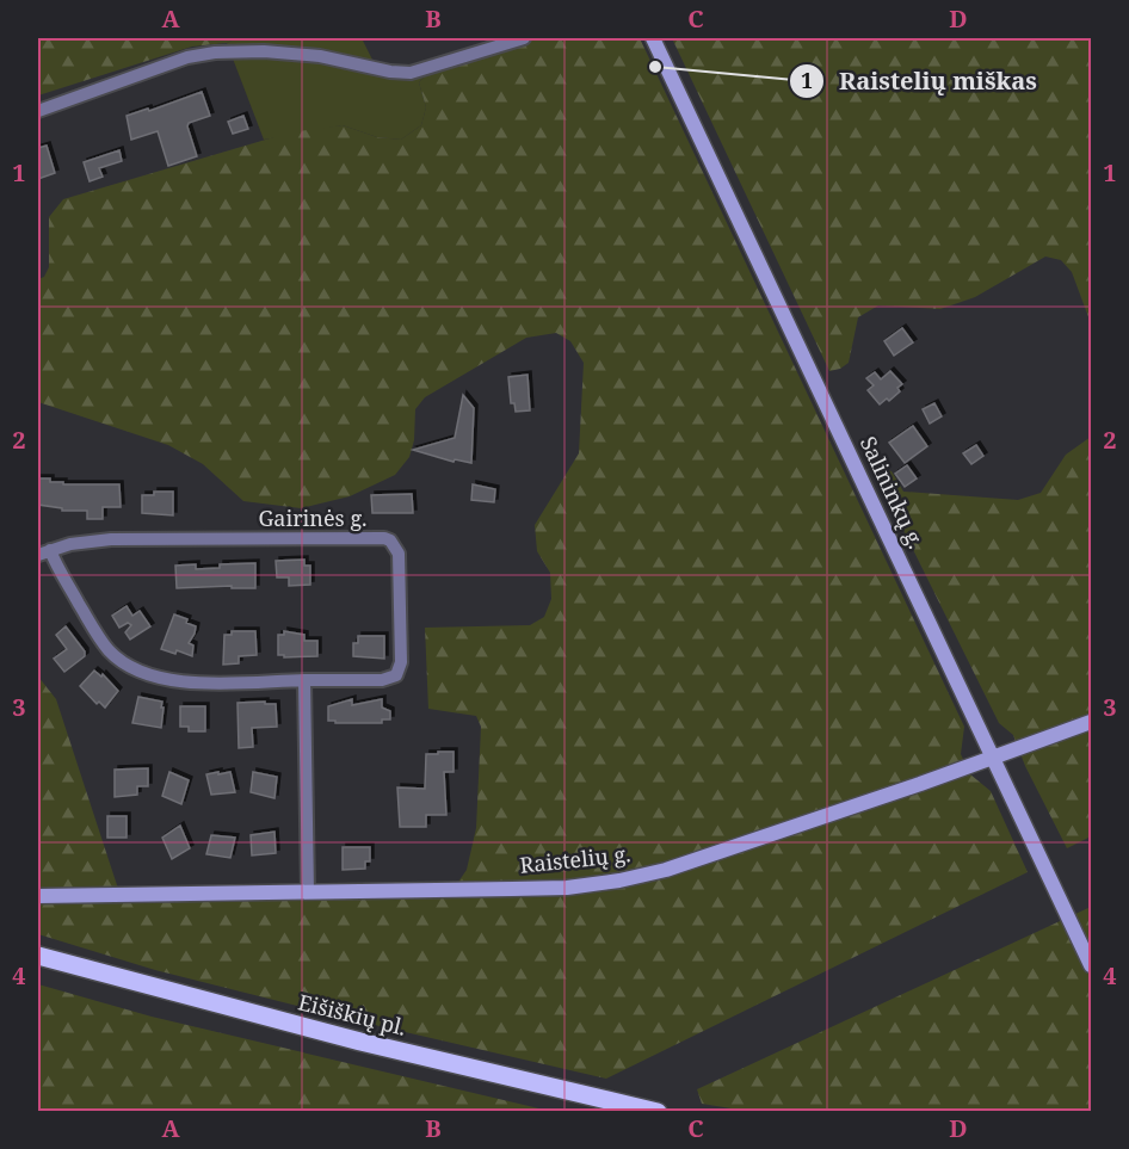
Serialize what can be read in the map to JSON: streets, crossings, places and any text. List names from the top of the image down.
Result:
{
  "streets": {
    "main road": ["Salininkų g.", "Raistelių g.", "Eišiškių pl."],
    "street": ["Gairinės g."]
  },
  "crossings": [
    ["Salininkų g.", "Raistelių g."]
  ],
  "places": ["Raistelių miškas"],
  "grid": {
    "columns": [
      "A",
      "B",
      "C",
      "D"
    ],
    "rows": [
      "1",
      "2",
      "3",
      "4"
    ]
  }
}
